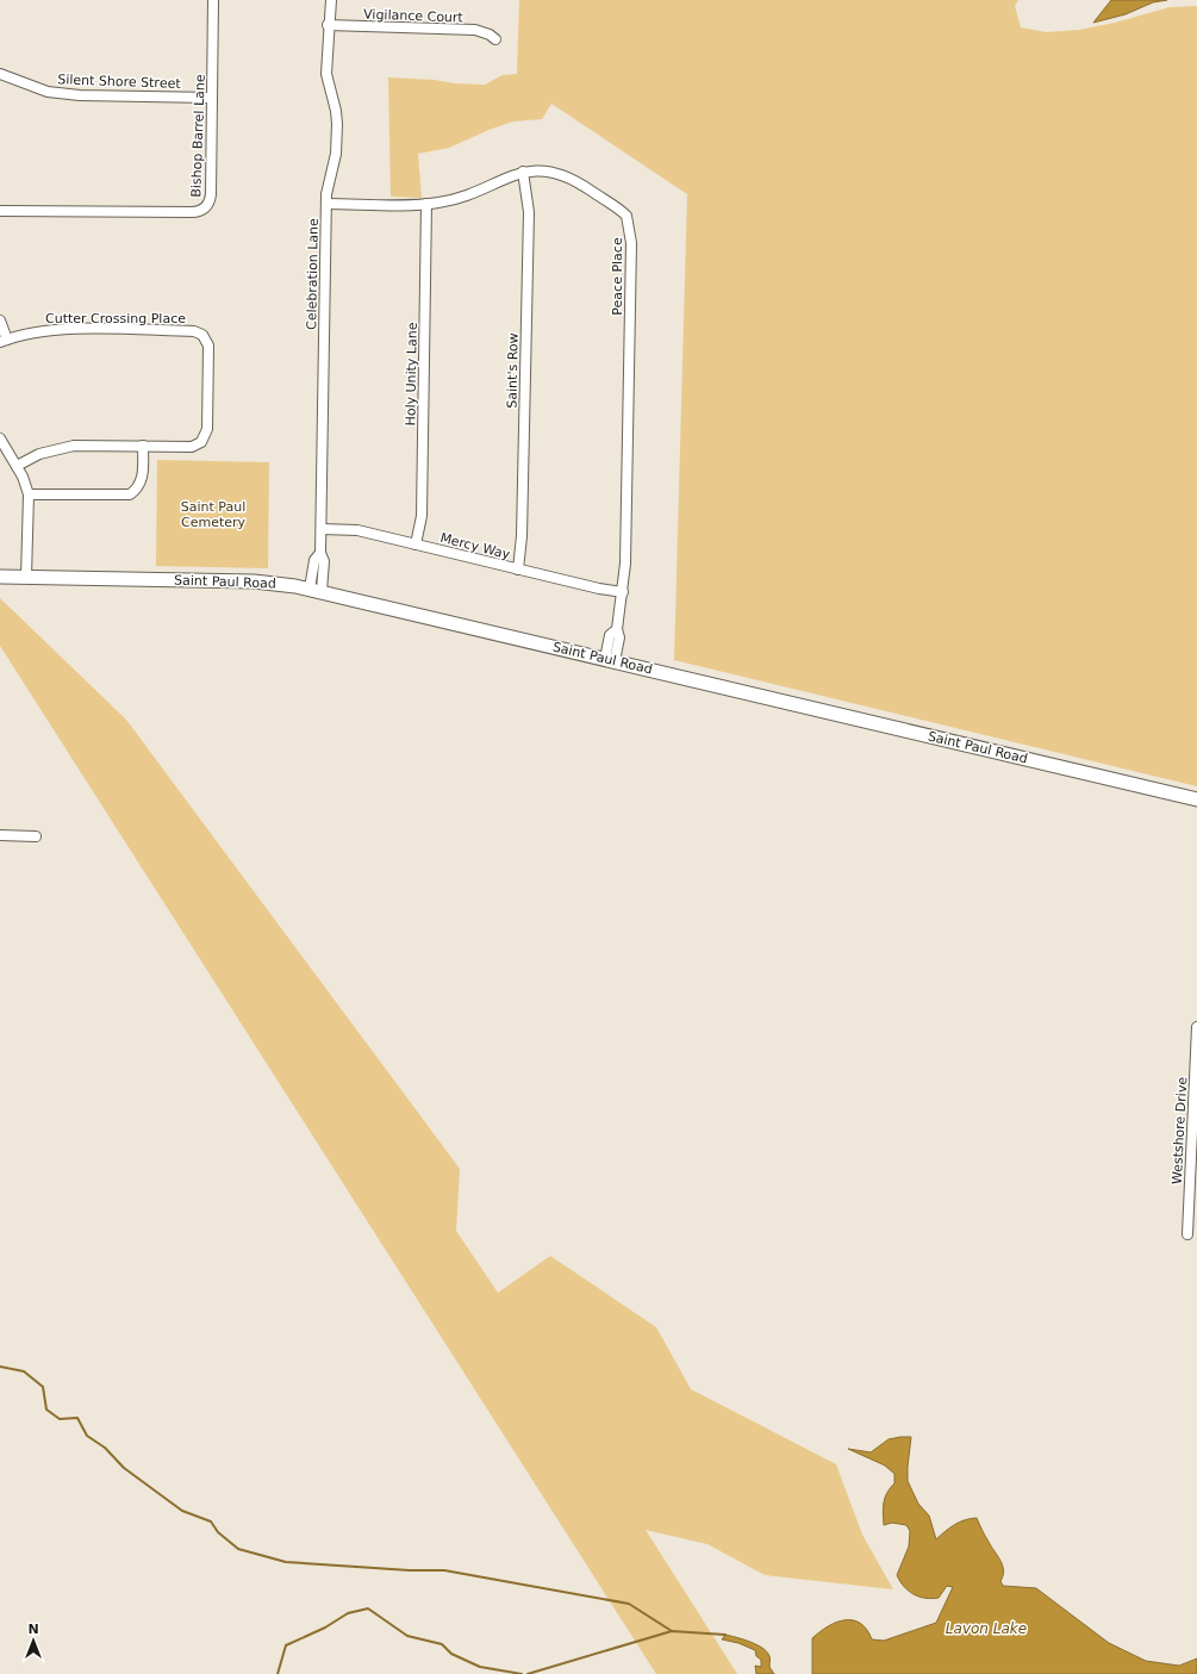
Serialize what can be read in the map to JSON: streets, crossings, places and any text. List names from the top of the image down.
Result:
{
  "streets": {
    "street": [
      "Vigilance Court",
      "Silent Shore Street",
      "Bishop Barrel Lane",
      "Celebration Lane",
      "Peace Place",
      "Cutter Crossing Place",
      "Saint's Row",
      "Holy Unity Lane",
      "Mercy Way",
      "Saint Paul Road",
      "Westshore Drive"
    ]
  },
  "crossings": [
    ["Vigilance Court", "Celebration Lane"],
    ["Silent Shore Street", "Bishop Barrel Lane"],
    ["Celebration Lane", "Peace Place"],
    ["Celebration Lane", "Mercy Way"],
    ["Celebration Lane", "Saint Paul Road"],
    ["Peace Place", "Saint's Row"],
    ["Peace Place", "Holy Unity Lane"],
    ["Peace Place", "Mercy Way"],
    ["Peace Place", "Saint Paul Road"],
    ["Saint's Row", "Mercy Way"],
    ["Holy Unity Lane", "Mercy Way"]
  ],
  "water": ["Lavon Lake"],
  "parks": ["Saint Paul Cemetery"],
  "north": "top"
}
